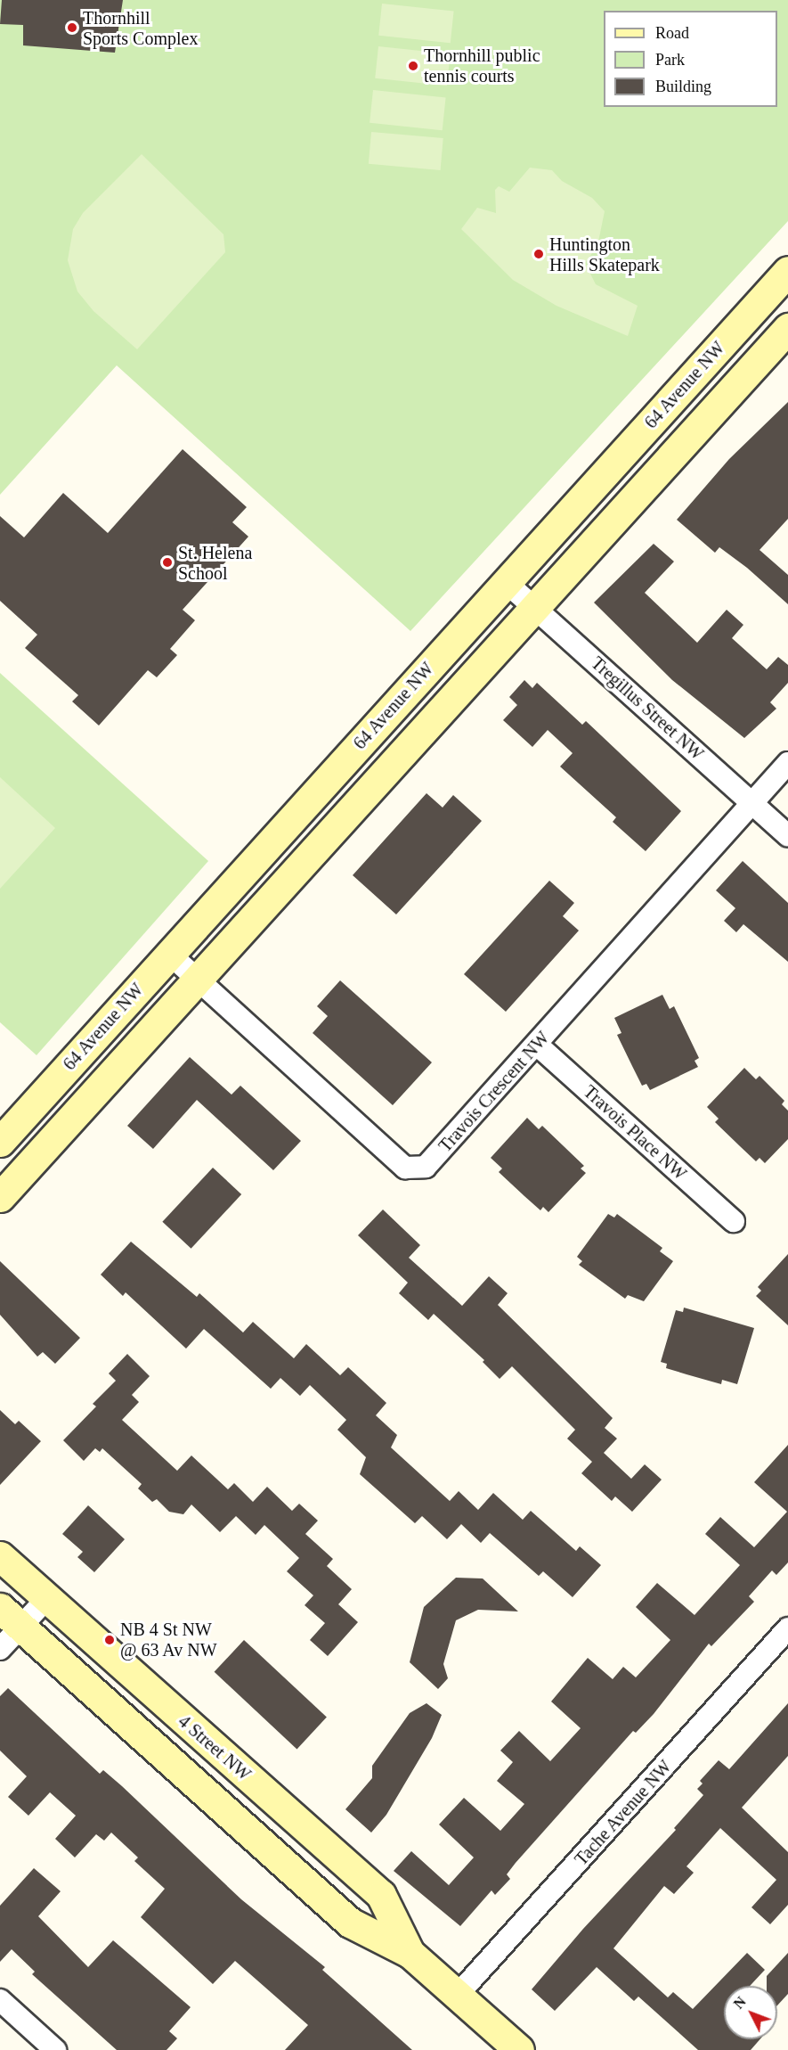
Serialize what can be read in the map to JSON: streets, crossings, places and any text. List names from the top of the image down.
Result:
{
  "streets": {
    "main road": ["64 Avenue NW", "4 Street NW"],
    "street": [
      "Tregillus Street NW",
      "Travois Crescent NW",
      "Travois Place NW",
      "Tache Avenue NW"
    ]
  },
  "crossings": [
    ["64 Avenue NW", "Tregillus Street NW"],
    ["64 Avenue NW", "Travois Crescent NW"],
    ["Tregillus Street NW", "Travois Crescent NW"],
    ["Travois Crescent NW", "Travois Place NW"],
    ["4 Street NW", "Tache Avenue NW"]
  ],
  "places": [
    "Thornhill Sports Complex",
    "Thornhill public tennis courts",
    "Huntington Hills Skatepark",
    "St. Helena School",
    "NB 4 St NW @ 63 Av NW"
  ],
  "legend": ["Road", "Park", "Building"],
  "north": "top left"
}
